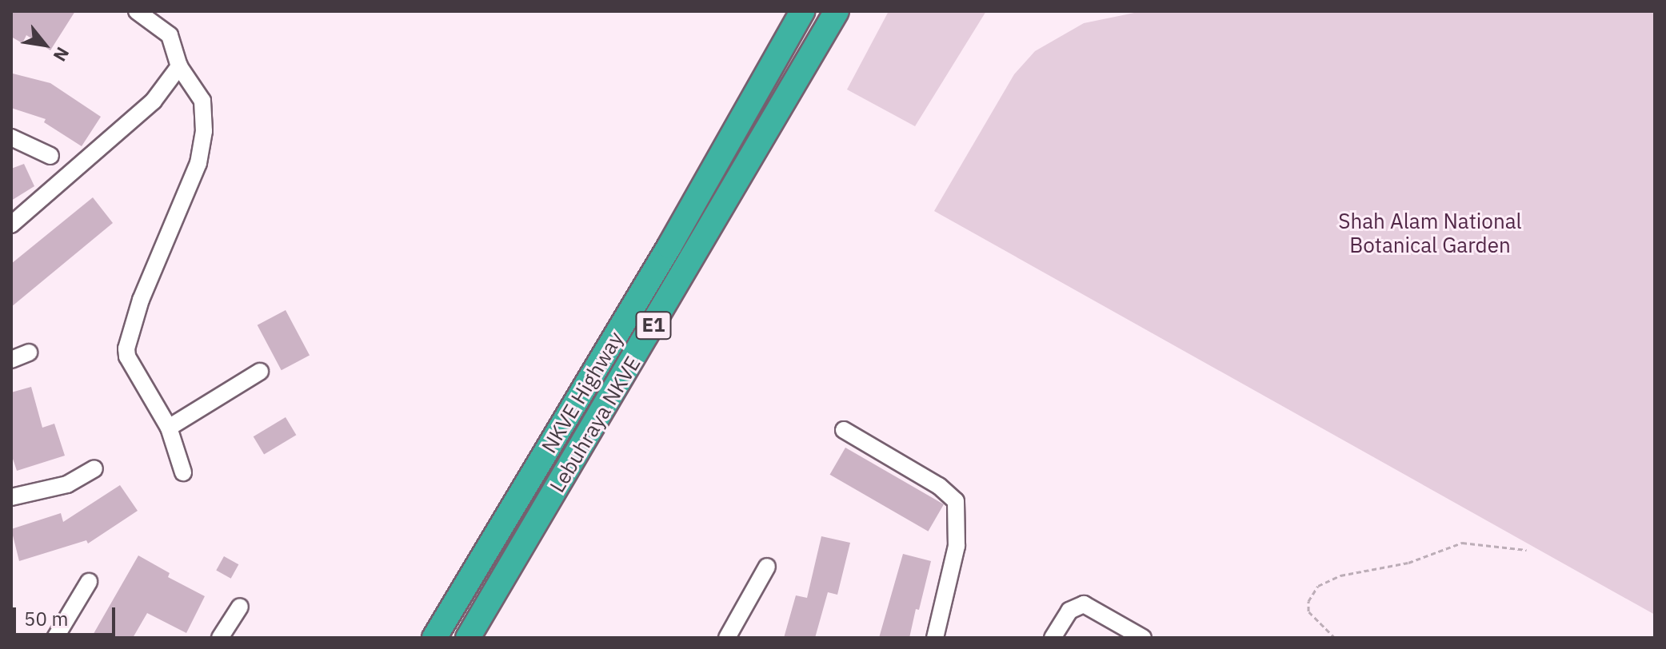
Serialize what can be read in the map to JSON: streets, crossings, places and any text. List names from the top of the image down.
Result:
{
  "streets": {
    "highway": ["E1", "NKVE Highway", "Lebuhraya NKVE"]
  },
  "parks": ["Shah Alam National Botanical Garden"],
  "scale_bar": "50 m",
  "north": "bottom right"
}
